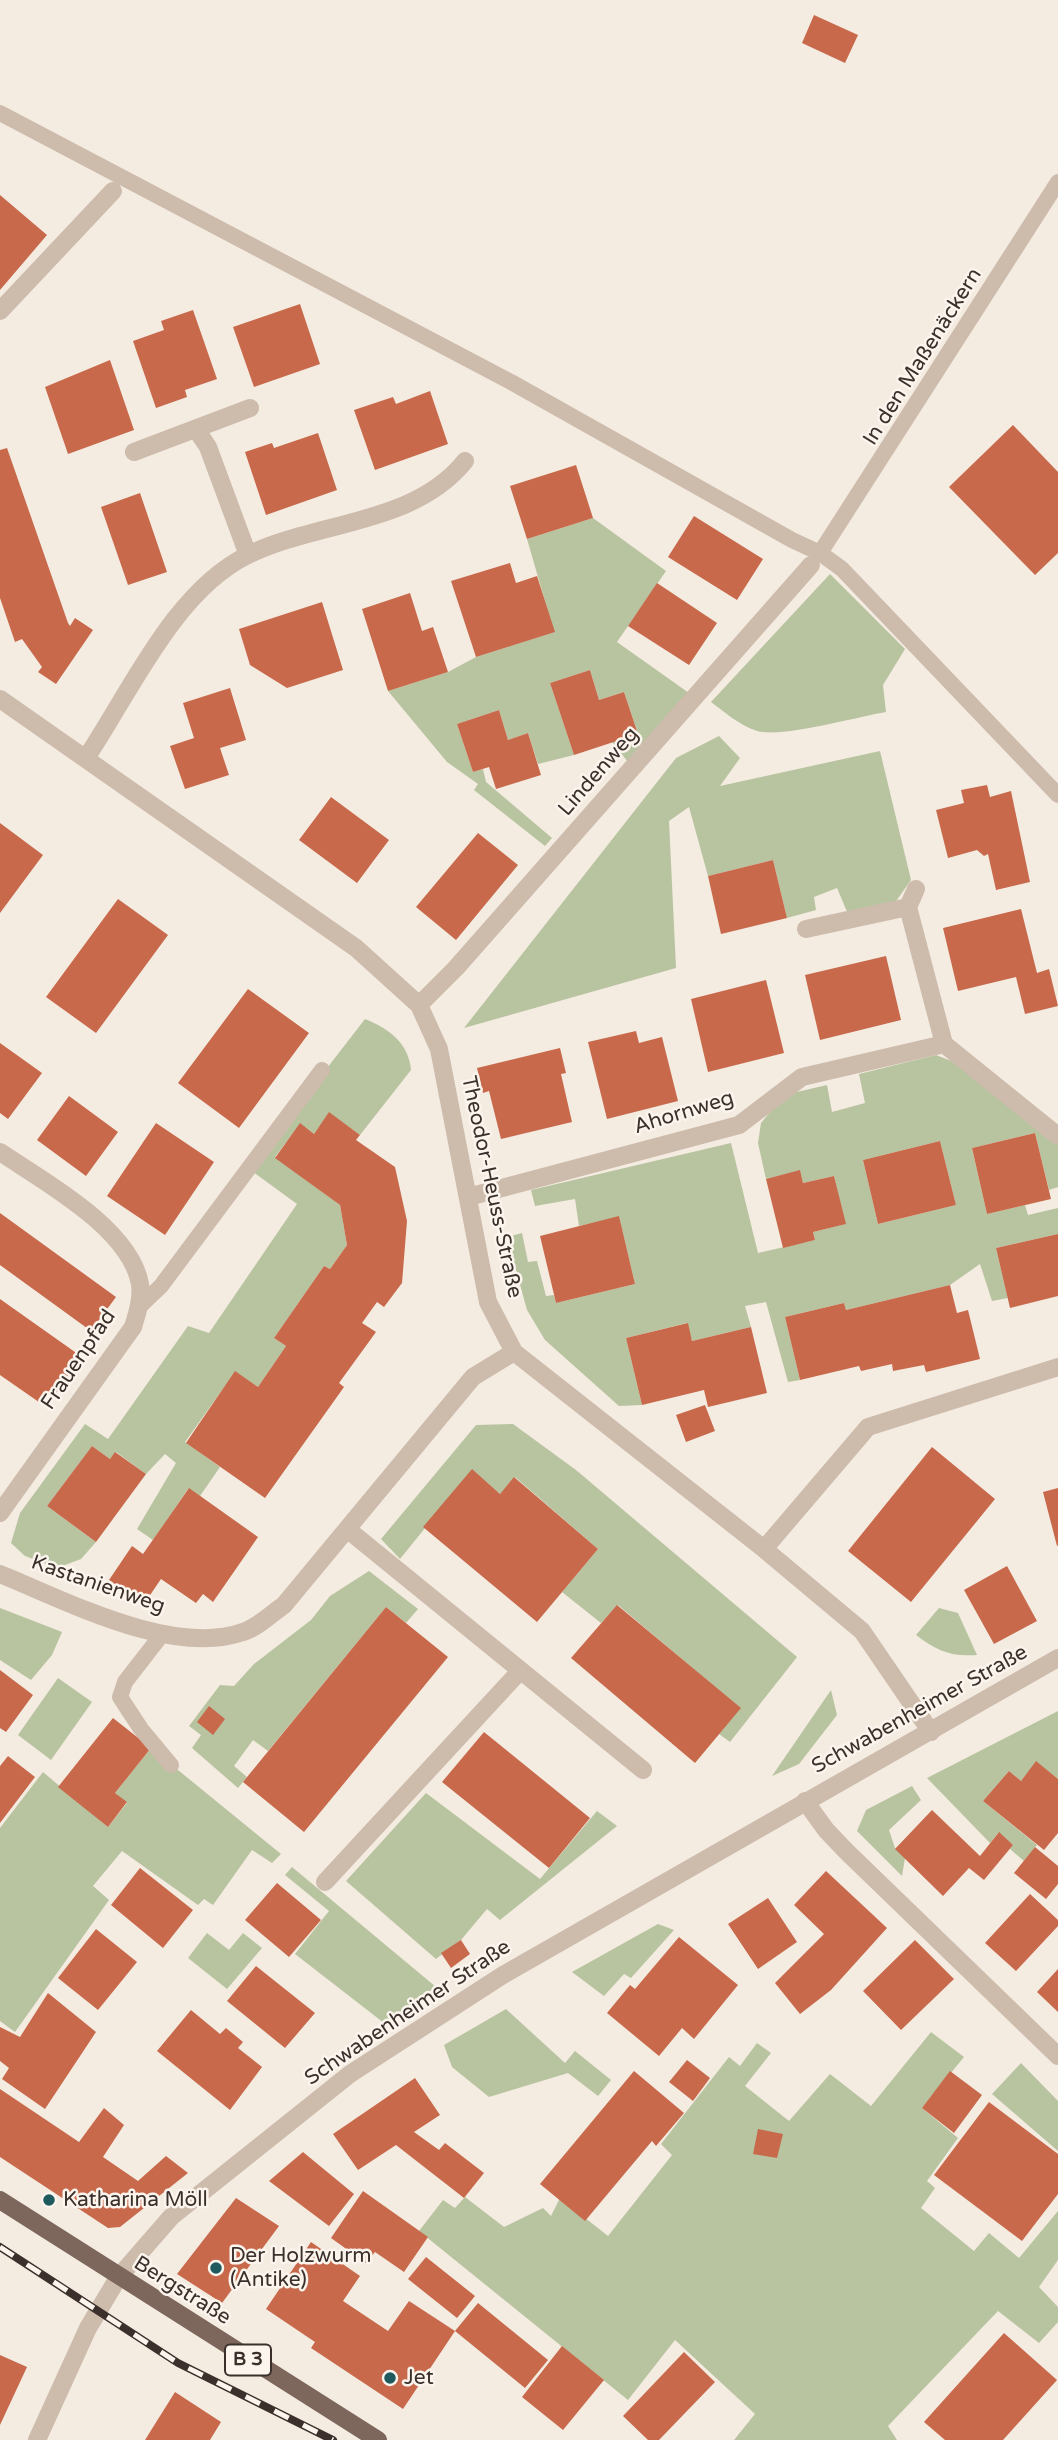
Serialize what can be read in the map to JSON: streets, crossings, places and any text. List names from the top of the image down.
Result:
{
  "streets": {
    "main road": ["Bergstraße", "B 3"],
    "street": [
      "Lindenweg",
      "Ahornweg",
      "Theodor-Heuss-Straße",
      "Frauenpfad",
      "Kastanienweg",
      "Schwabenheimer Straße"
    ],
    "lane": ["In den Maßenäckern"]
  },
  "crossings": [
    ["In den Maßenäckern", "Lindenweg"],
    ["Lindenweg", "Theodor-Heuss-Straße"],
    ["Ahornweg", "Theodor-Heuss-Straße"],
    ["Theodor-Heuss-Straße", "Kastanienweg"],
    ["Theodor-Heuss-Straße", "Schwabenheimer Straße"],
    ["Schwabenheimer Straße", "Bergstraße"]
  ],
  "places": ["Katharina Möll", "Der Holzwurm (Antike)", "Jet"]
}
